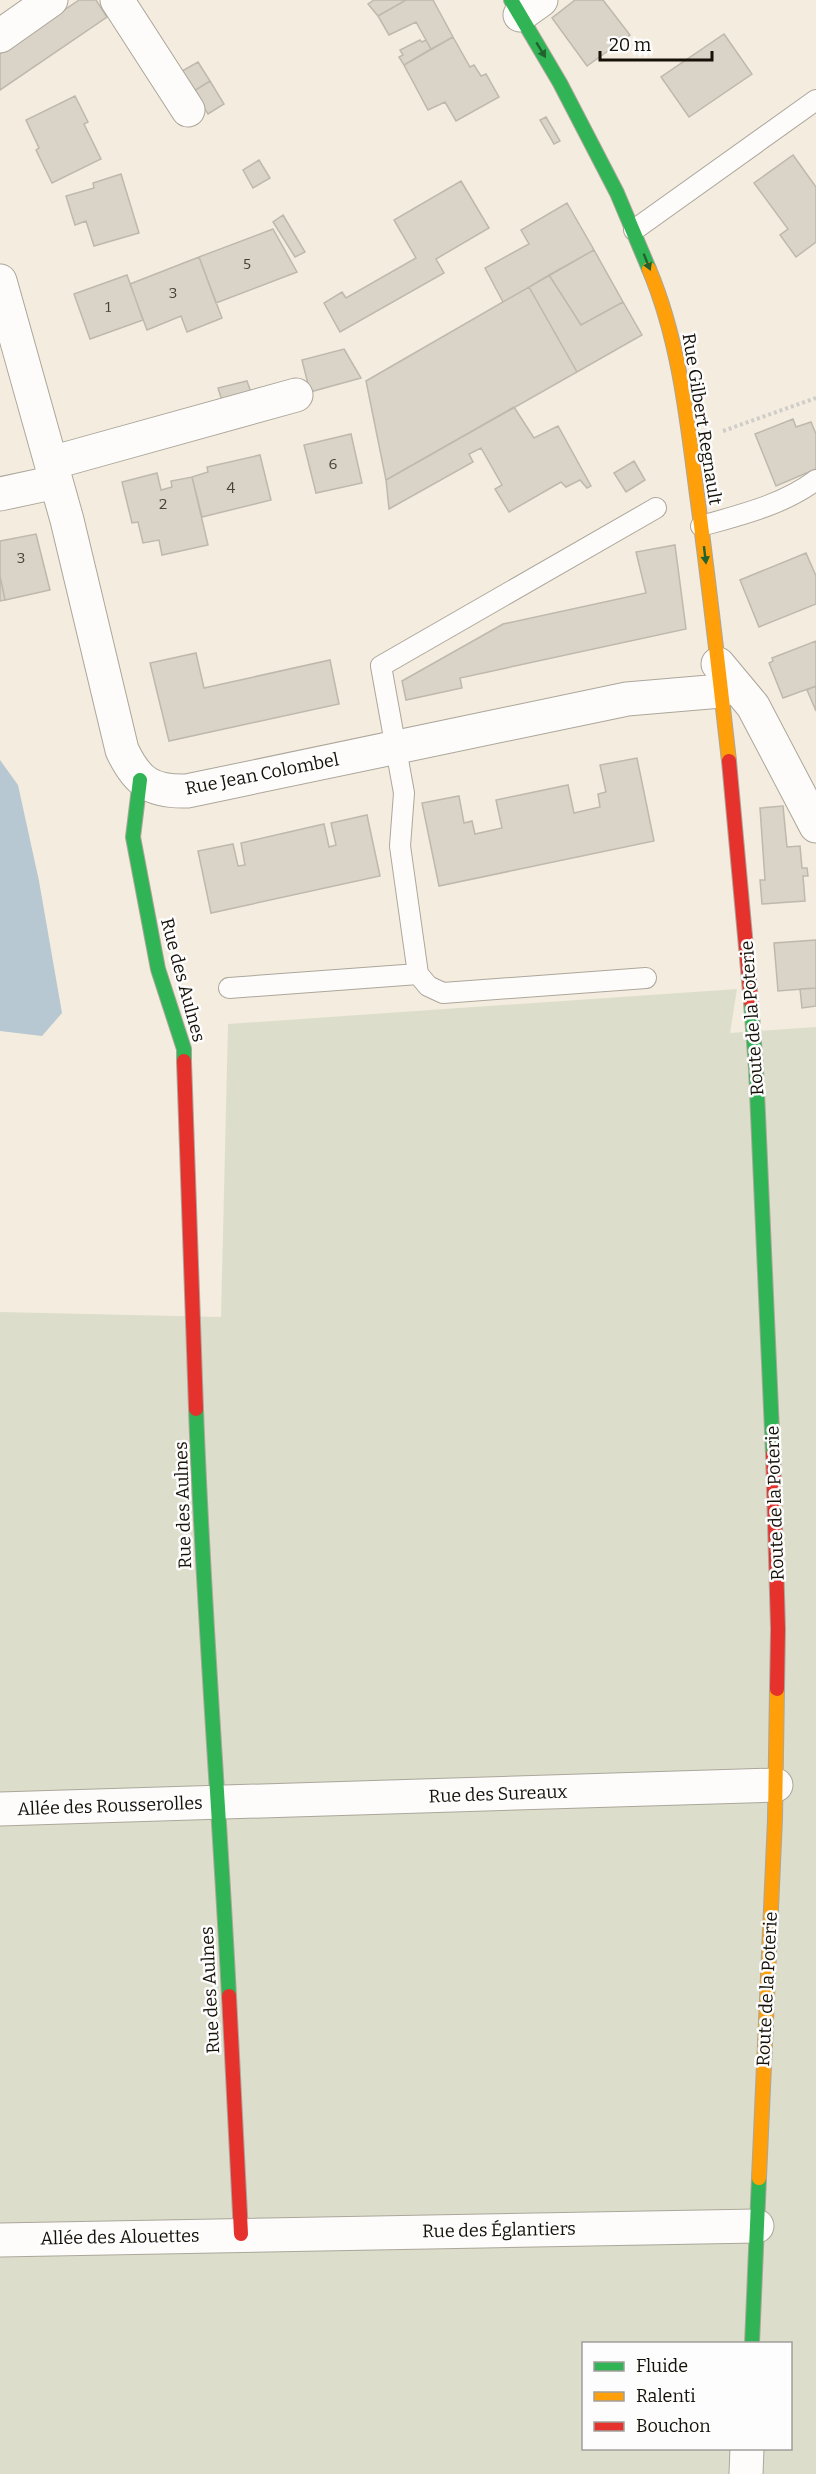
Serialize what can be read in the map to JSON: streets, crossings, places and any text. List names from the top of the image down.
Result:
{
  "streets": {
    "street": [
      "Rue Gilbert Regnault",
      "Rue Jean Colombel",
      "Rue des Aulnes",
      "Route de la Poterie",
      "Rue des Sureaux",
      "Allée des Rousserolles",
      "Rue des Églantiers",
      "Allée des Alouettes"
    ]
  },
  "crossings": [
    ["Rue Gilbert Regnault", "Rue Jean Colombel"],
    ["Rue Gilbert Regnault", "Route de la Poterie"],
    ["Rue Jean Colombel", "Rue des Aulnes"],
    ["Rue Jean Colombel", "Route de la Poterie"],
    ["Rue des Aulnes", "Rue des Sureaux"],
    ["Rue des Aulnes", "Allée des Rousserolles"],
    ["Rue des Aulnes", "Rue des Églantiers"],
    ["Rue des Aulnes", "Allée des Alouettes"],
    ["Route de la Poterie", "Rue des Sureaux"],
    ["Route de la Poterie", "Rue des Églantiers"],
    ["Rue des Sureaux", "Allée des Rousserolles"],
    ["Rue des Églantiers", "Allée des Alouettes"]
  ],
  "one_way": ["Rue Gilbert Regnault"],
  "house_numbers": [
    "5",
    "3",
    "1",
    "6",
    "4",
    "2",
    "3"
  ],
  "legend": ["Fluide", "Ralenti", "Bouchon"],
  "scale_bar": "20 m"
}
